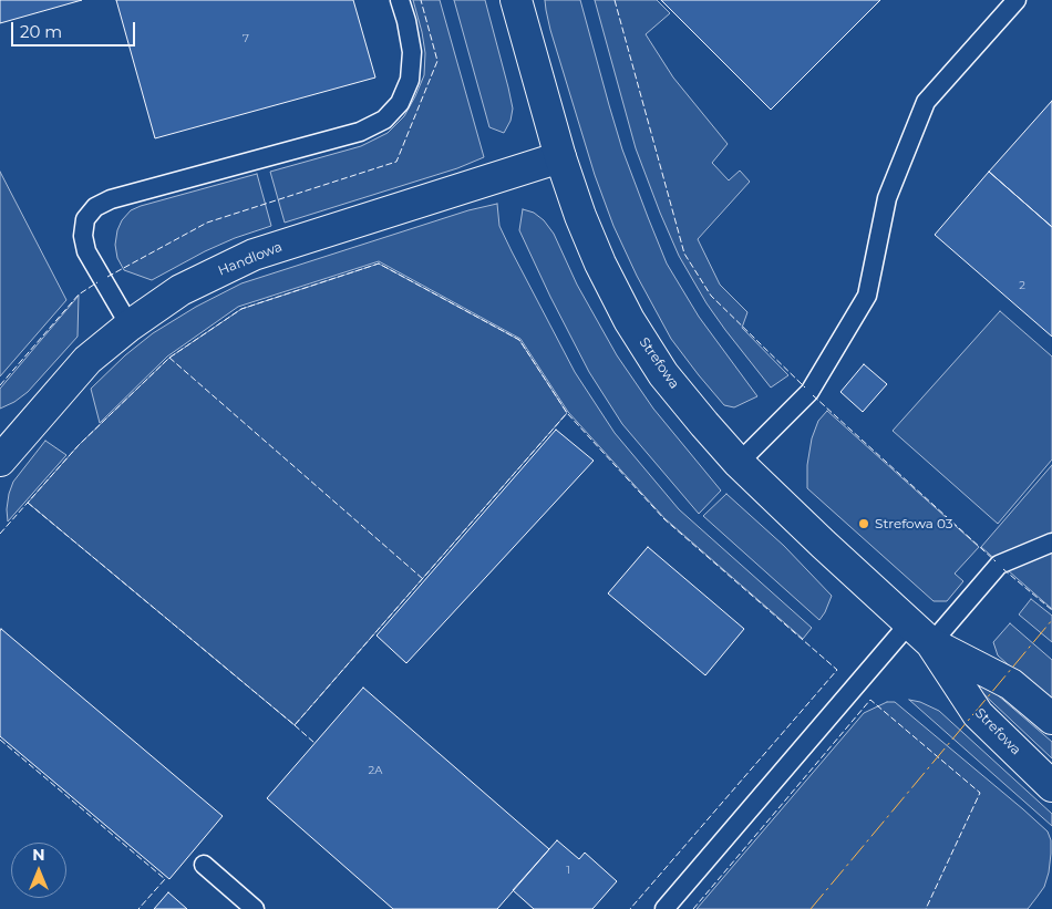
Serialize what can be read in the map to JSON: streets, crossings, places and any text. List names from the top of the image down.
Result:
{
  "streets": {
    "street": ["Handlowa", "Strefowa"]
  },
  "crossings": [
    ["Handlowa", "Strefowa"]
  ],
  "places": ["Strefowa 03"],
  "house_numbers": [
    "7",
    "2",
    "2A",
    "1"
  ],
  "scale_bar": "20 m",
  "north": "top"
}
